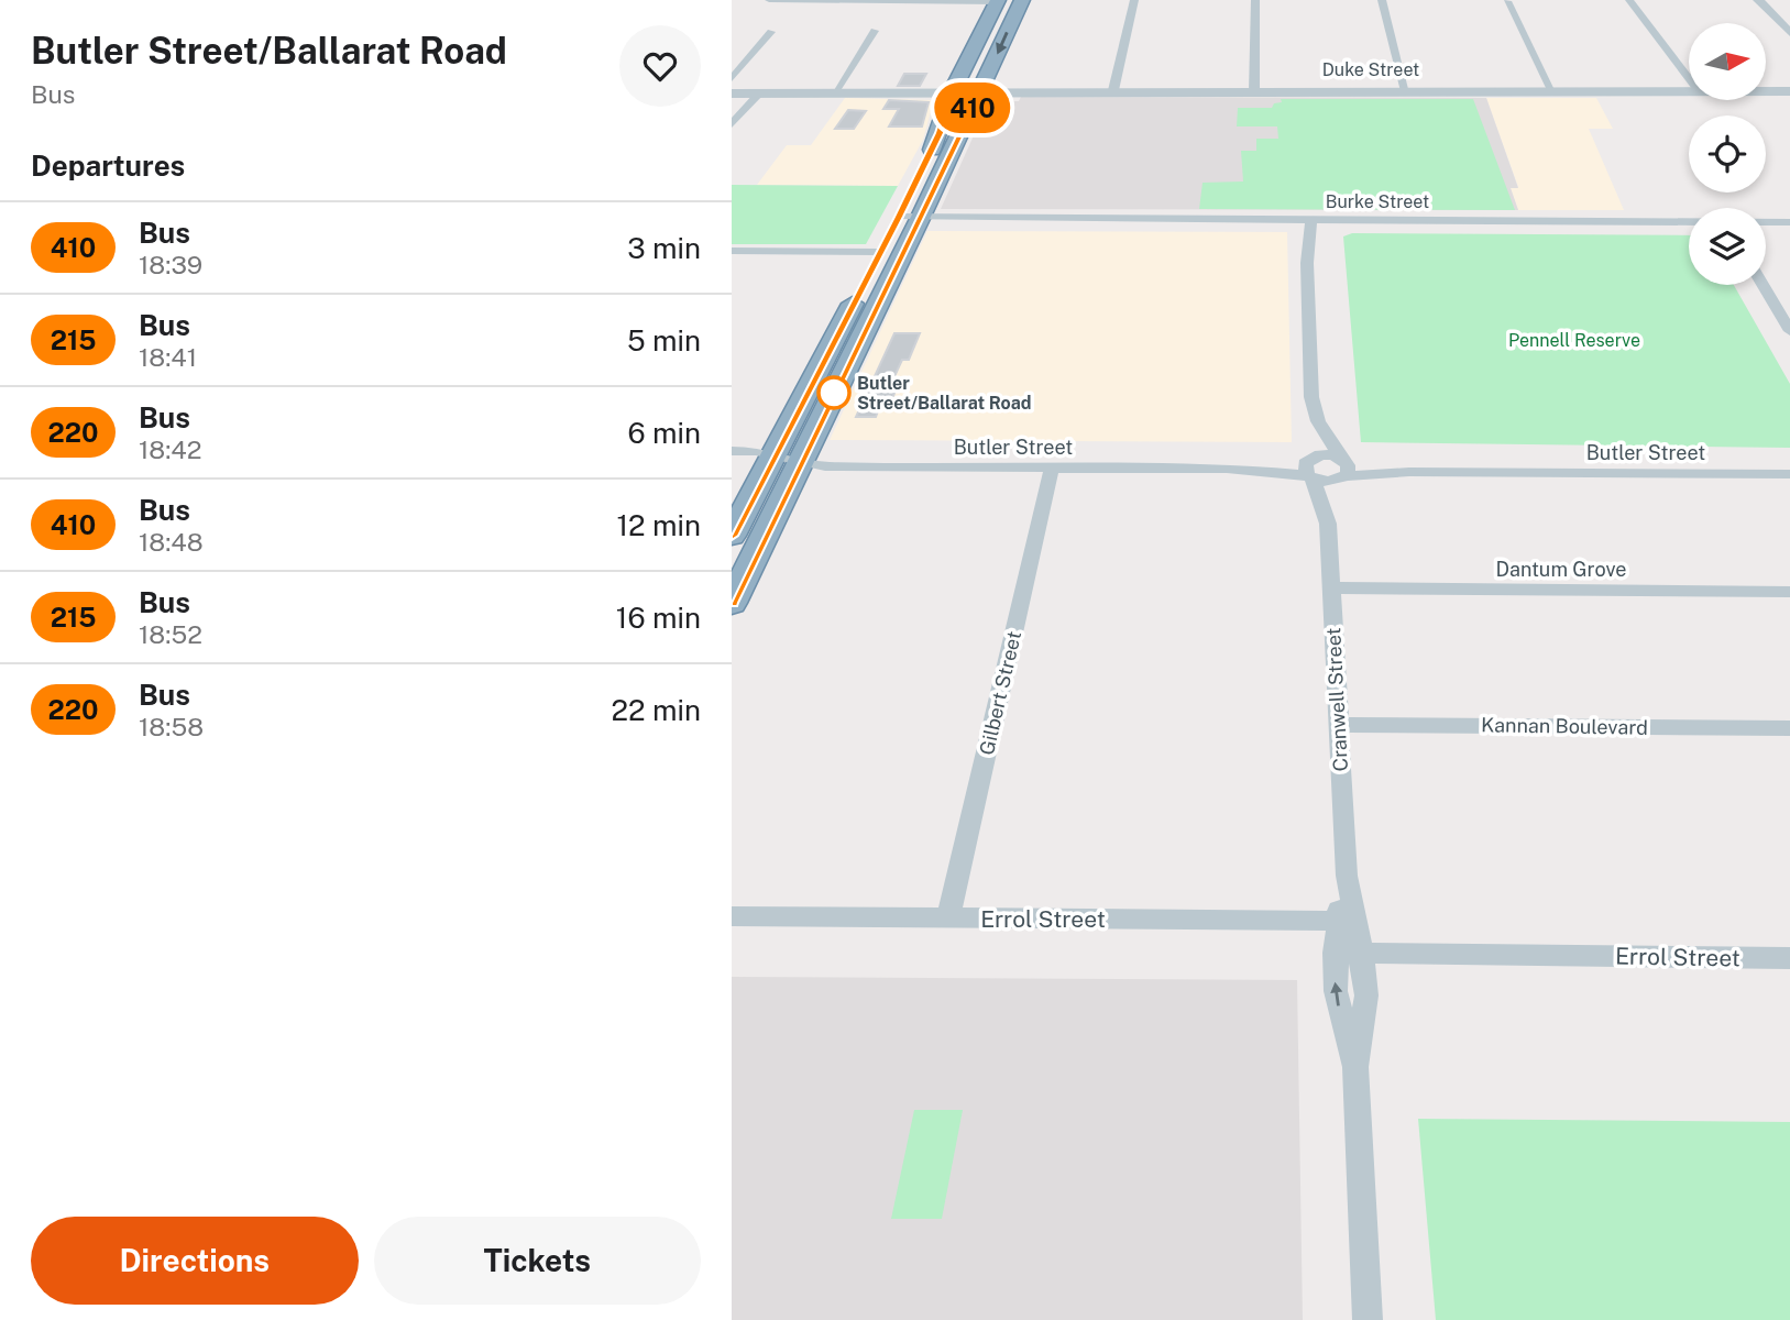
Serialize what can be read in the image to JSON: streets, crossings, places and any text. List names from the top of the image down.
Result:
{
  "streets": {
    "street": [
      "Duke Street",
      "Burke Street",
      "Butler Street",
      "Dantum Grove",
      "Gilbert Street",
      "Cranwell Street",
      "Kannan Boulevard",
      "Errol Street"
    ]
  },
  "crossings": [
    ["Burke Street", "Cranwell Street"],
    ["Butler Street", "Gilbert Street"],
    ["Butler Street", "Cranwell Street"],
    ["Dantum Grove", "Cranwell Street"],
    ["Gilbert Street", "Errol Street"],
    ["Cranwell Street", "Kannan Boulevard"],
    ["Cranwell Street", "Errol Street"]
  ],
  "parks": ["Pennell Reserve"],
  "places": ["Butler Street/Ballarat Road"],
  "lines": ["bus line 410"],
  "north": "right",
  "page": {
    "heading": [
      ["Butler Street/Ballarat Road", "Bus"],
      "Departures"
    ],
    "on_map": "410",
    "list": [
      {
        "mark": "410",
        "name": "Bus",
        "note": "18:39",
        "value": "3 min"
      },
      {
        "mark": "215",
        "name": "Bus",
        "note": "18:41",
        "value": "5 min"
      },
      {
        "mark": "220",
        "name": "Bus",
        "note": "18:42",
        "value": "6 min"
      },
      {
        "mark": "410",
        "name": "Bus",
        "note": "18:48",
        "value": "12 min"
      },
      {
        "mark": "215",
        "name": "Bus",
        "note": "18:52",
        "value": "16 min"
      },
      {
        "mark": "220",
        "name": "Bus",
        "note": "18:58",
        "value": "22 min"
      }
    ],
    "buttons": ["Directions", "Tickets"]
  }
}
